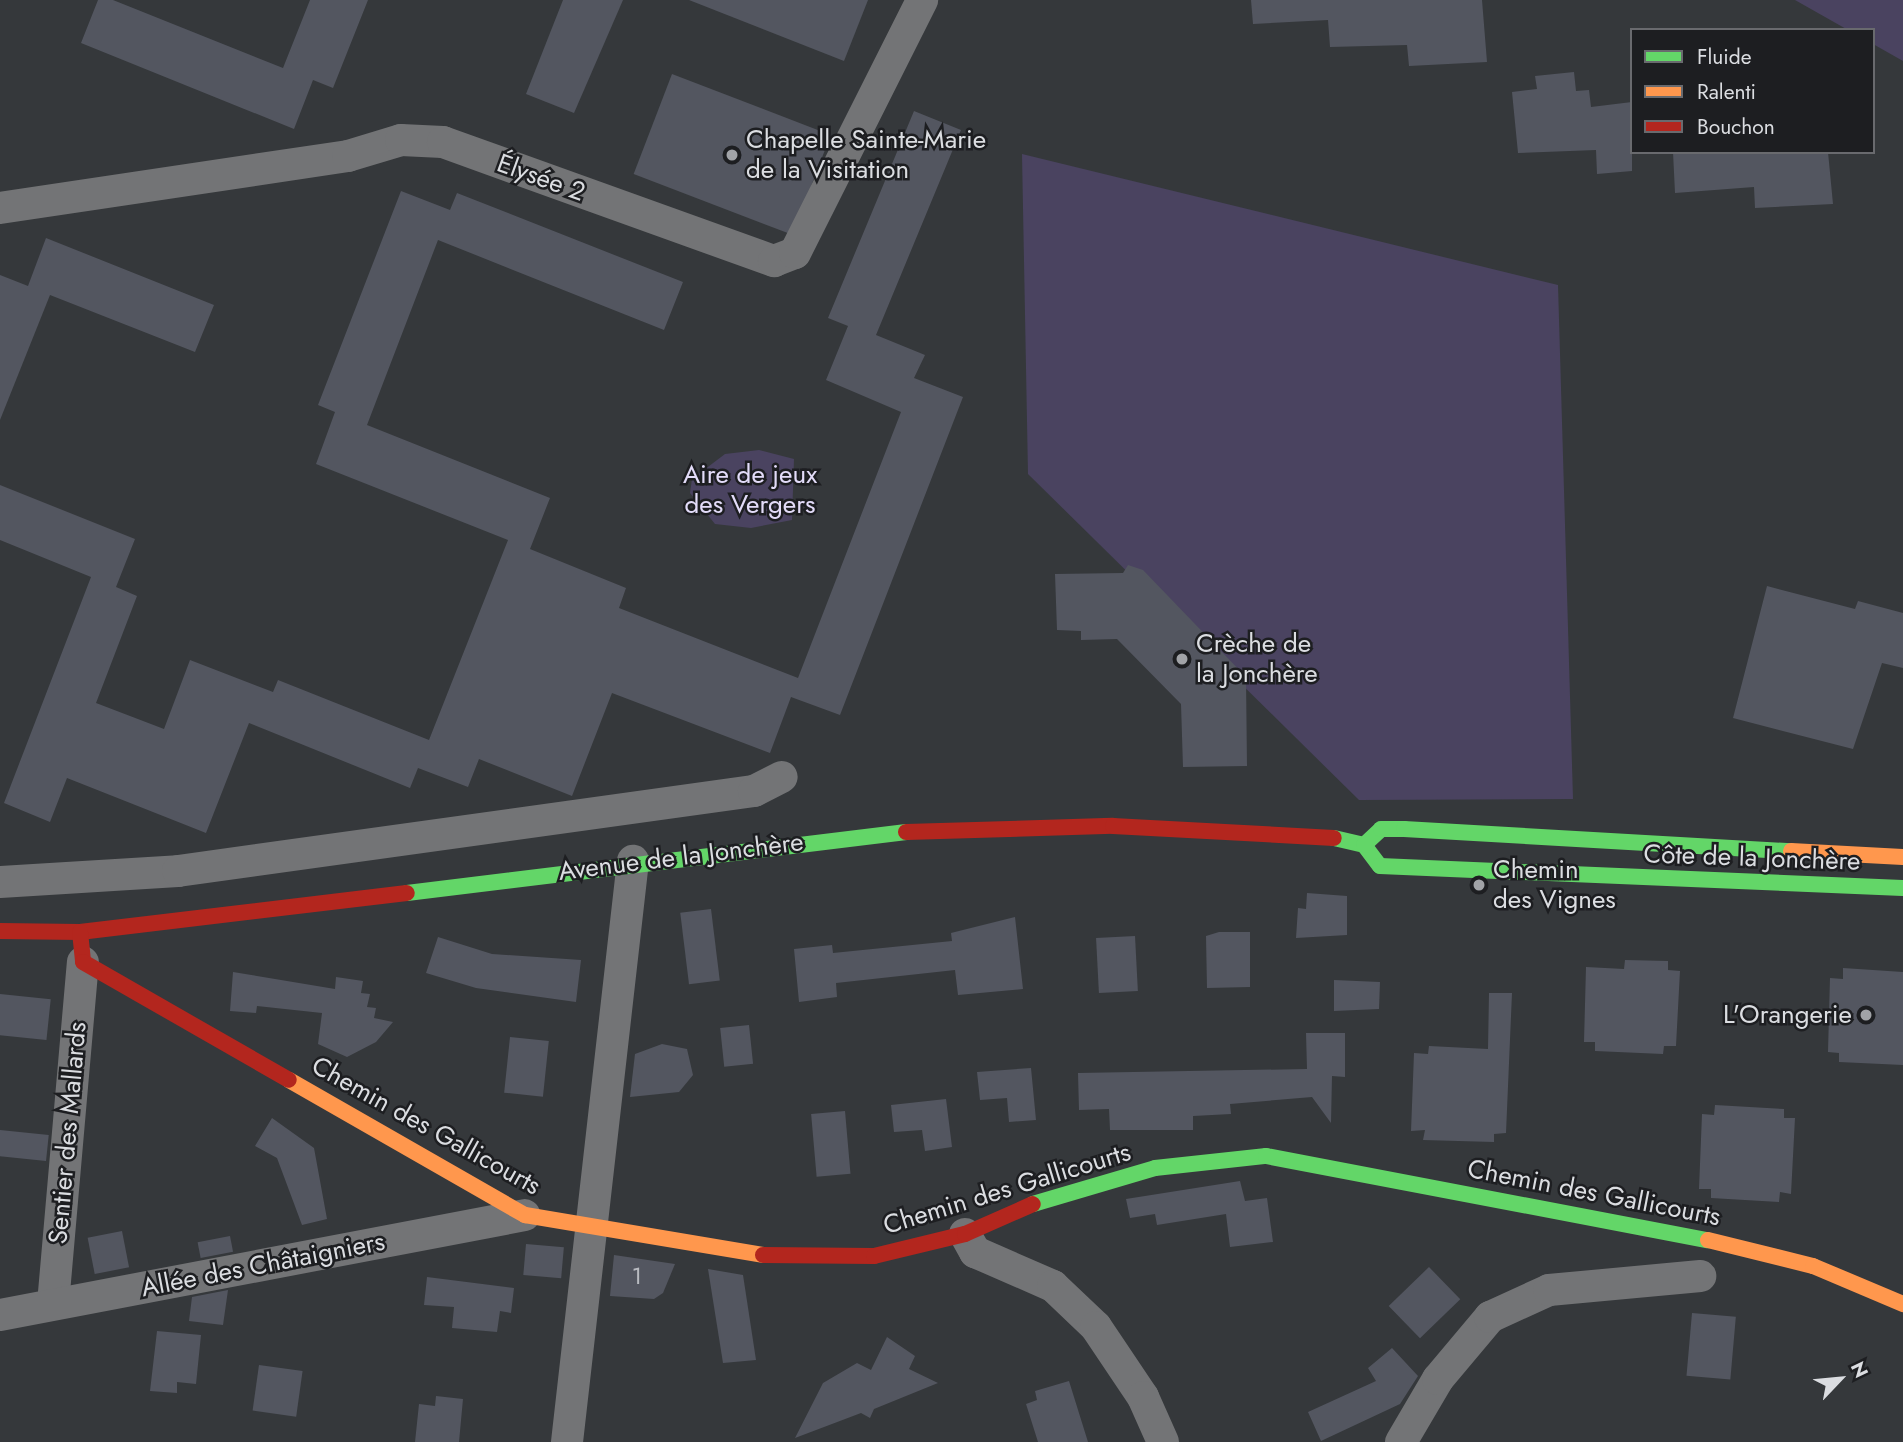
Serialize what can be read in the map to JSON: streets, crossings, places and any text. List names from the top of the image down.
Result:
{
  "streets": {
    "street": [
      "Élysée 2",
      "Avenue de la Jonchère",
      "Côte de la Jonchère",
      "Chemin des Gallicourts",
      "Sentier des Mallards",
      "Allée des Châtaigniers"
    ]
  },
  "crossings": [
    ["Avenue de la Jonchère", "Côte de la Jonchère"],
    ["Avenue de la Jonchère", "Chemin des Gallicourts"],
    ["Avenue de la Jonchère", "Sentier des Mallards"],
    ["Chemin des Gallicourts", "Sentier des Mallards"],
    ["Chemin des Gallicourts", "Allée des Châtaigniers"],
    ["Sentier des Mallards", "Allée des Châtaigniers"]
  ],
  "parks": ["Aire de jeux des Vergers"],
  "places": [
    "Chapelle Sainte-Marie de la Visitation",
    "Crèche de la Jonchère",
    "Chemin des Vignes",
    "L'Orangerie"
  ],
  "house_numbers": ["1"],
  "legend": ["Fluide", "Ralenti", "Bouchon"],
  "north": "top right"
}
